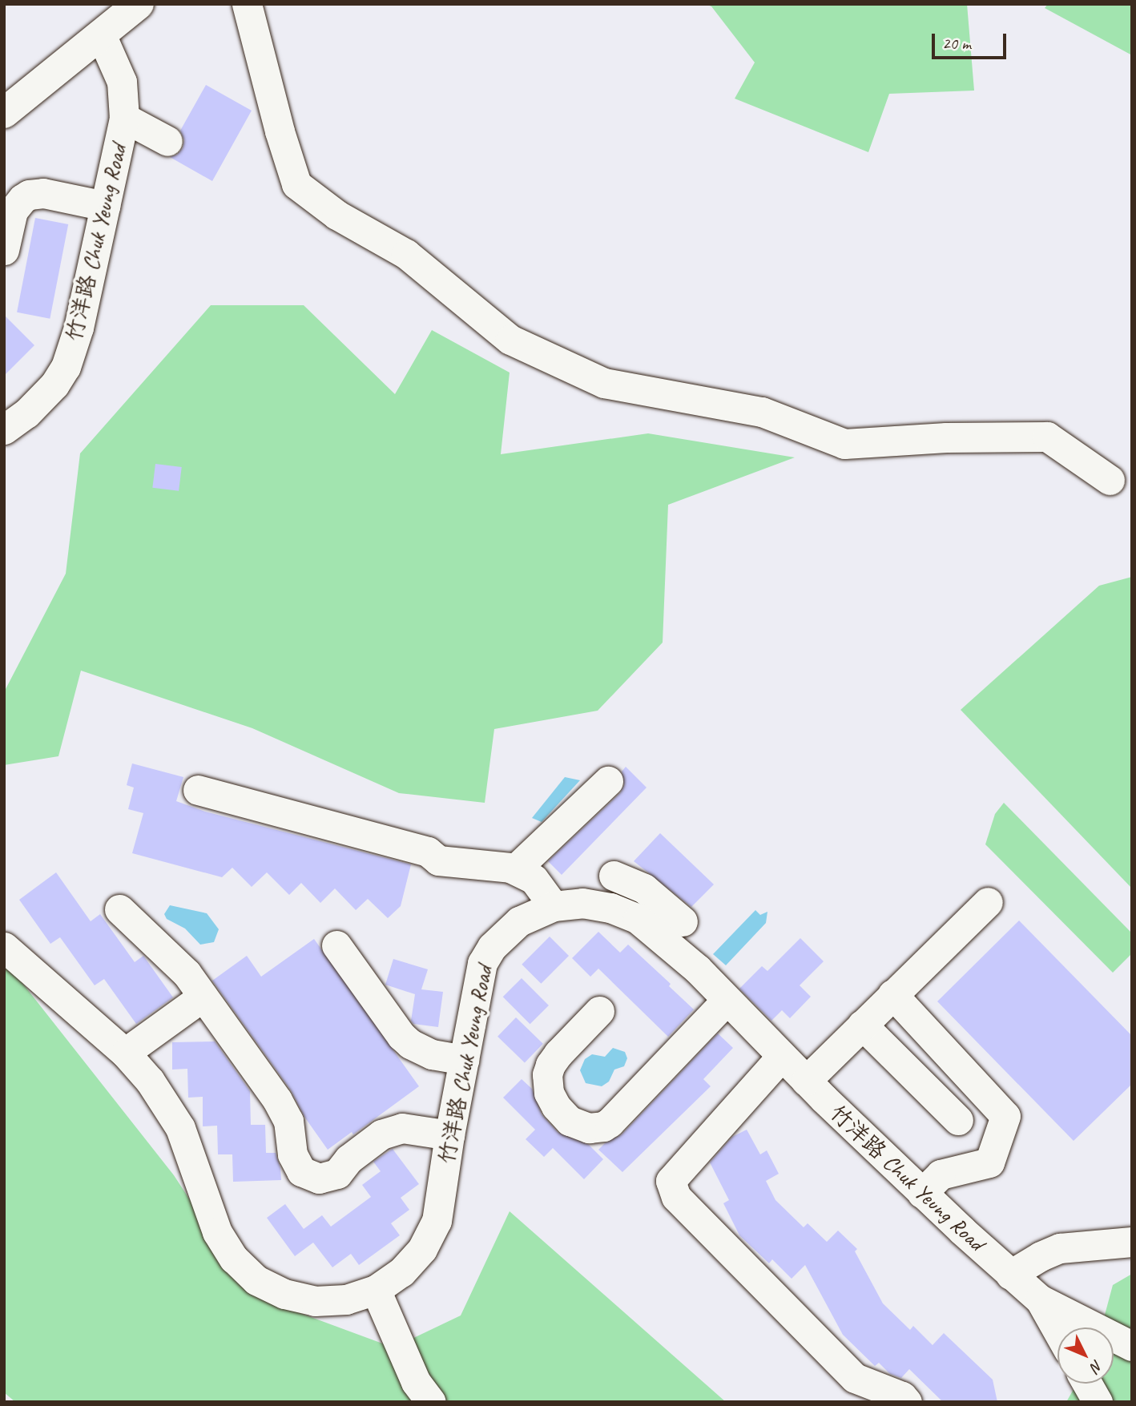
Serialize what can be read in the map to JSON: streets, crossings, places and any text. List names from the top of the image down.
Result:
{
  "streets": {
    "street": ["竹洋路 Chuk Yeung Road"]
  },
  "scale_bar": "20 m",
  "north": "bottom right"
}
